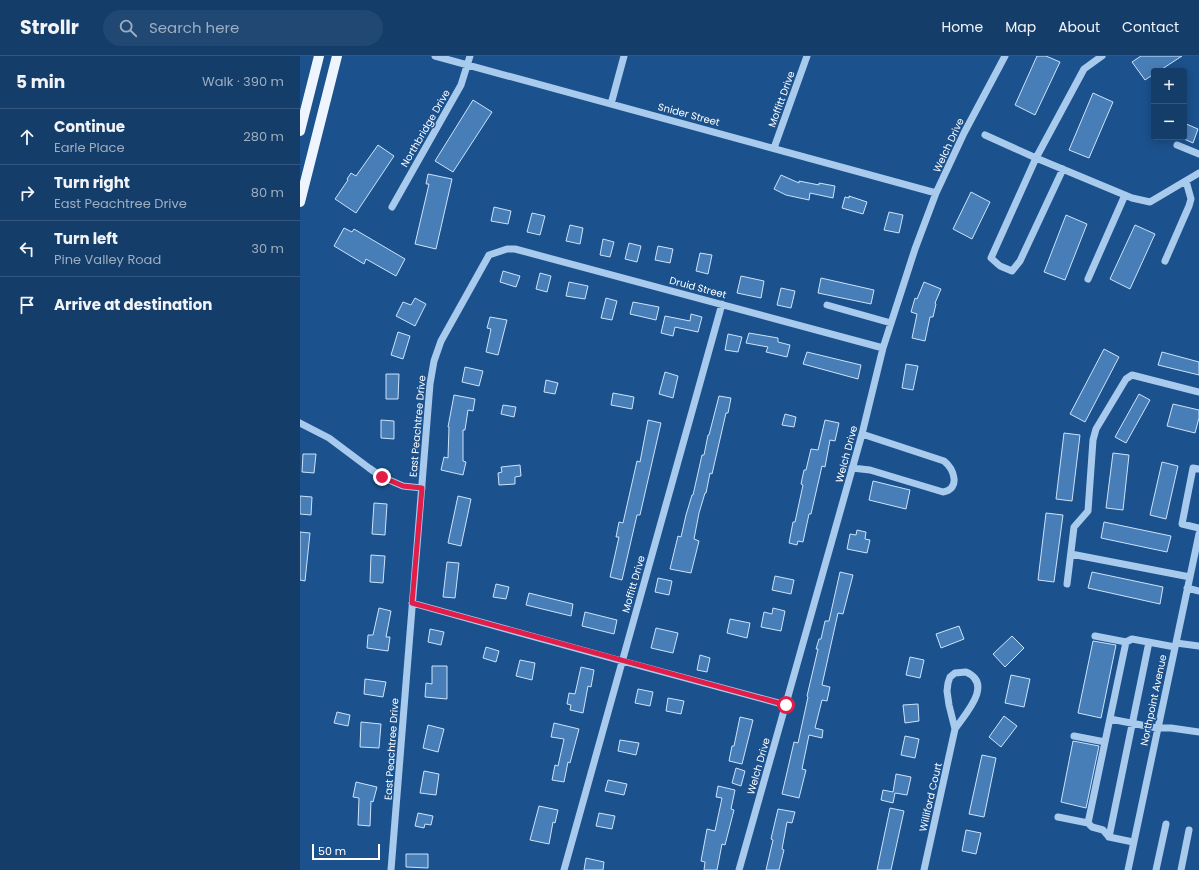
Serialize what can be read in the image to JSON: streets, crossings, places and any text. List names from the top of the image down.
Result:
{
  "streets": {
    "street": [
      "Moffitt Drive",
      "Snider Street",
      "Northbridge Drive",
      "Welch Drive",
      "Druid Street",
      "East Peachtree Drive",
      "Northpoint Avenue",
      "Williford Court"
    ]
  },
  "crossings": [
    ["Moffitt Drive", "Snider Street"],
    ["Moffitt Drive", "Druid Street"],
    ["Snider Street", "Northbridge Drive"],
    ["Snider Street", "Welch Drive"],
    ["Welch Drive", "Druid Street"],
    ["Druid Street", "East Peachtree Drive"]
  ],
  "scale_bar": "50 m",
  "page": {
    "header": "Strollr",
    "search": "Search here",
    "nav": [
      "Home",
      "Map",
      "About",
      "Contact"
    ],
    "heading": ["5 min", "Walk · 390 m"],
    "map_buttons": ["+", "−"],
    "list": [
      ["Continue", "Earle Place", "280 m"],
      ["Turn right", "East Peachtree Drive", "80 m"],
      ["Turn left", "Pine Valley Road", "30 m"],
      "Arrive at destination"
    ],
    "scale": "50 m"
  }
}
